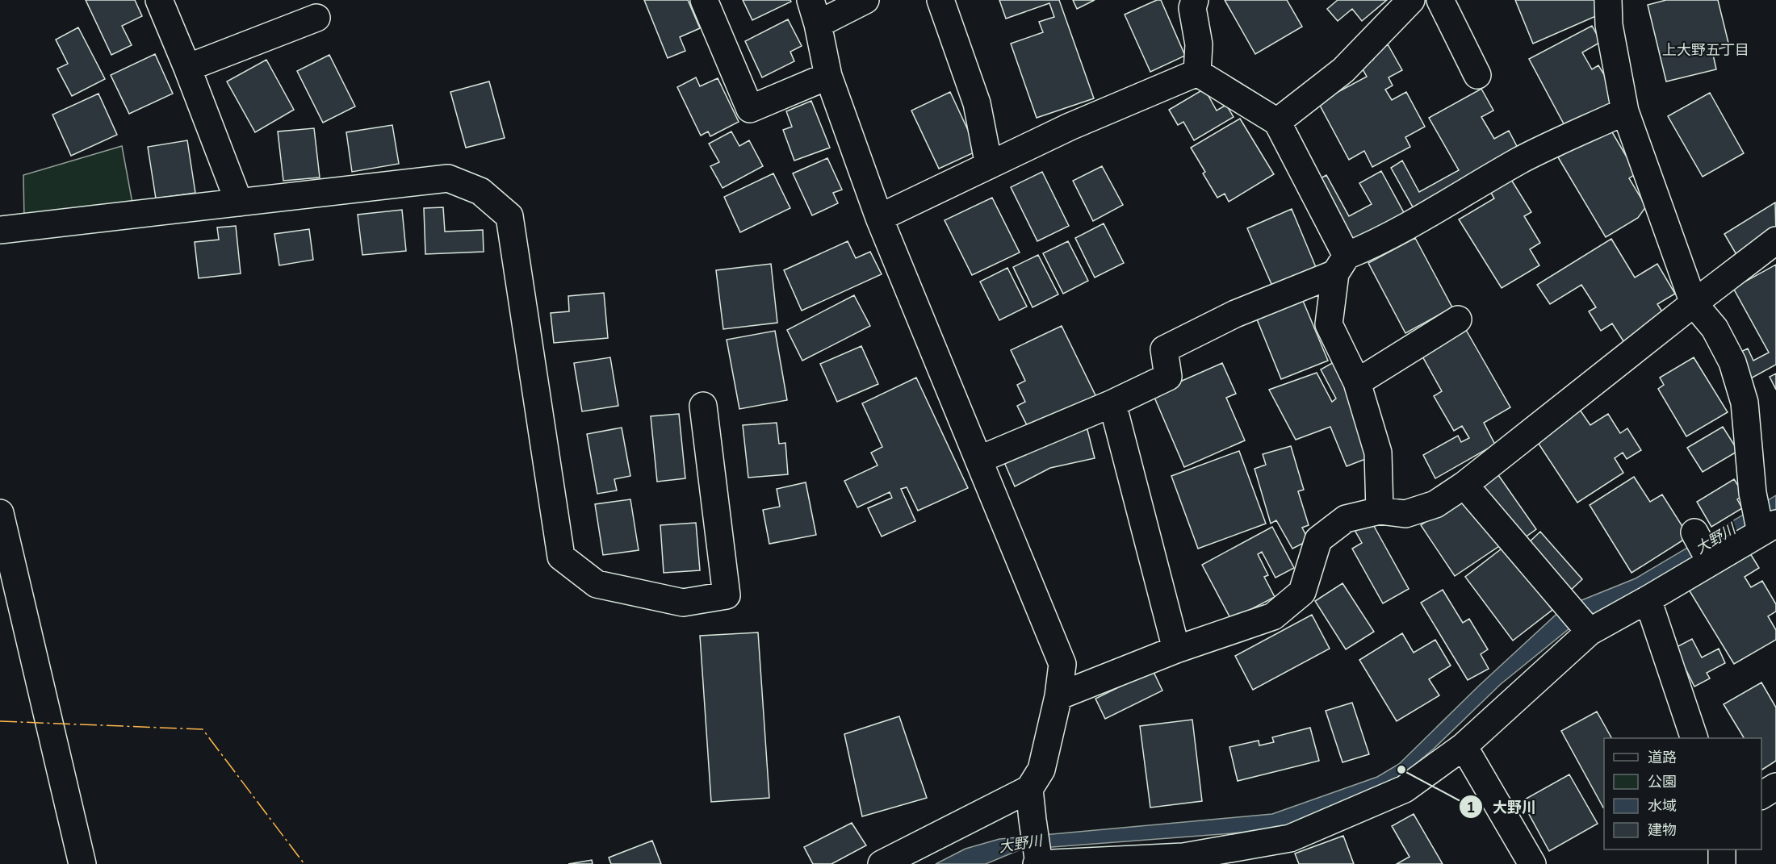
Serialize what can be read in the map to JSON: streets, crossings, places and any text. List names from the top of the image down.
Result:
{
  "districts": ["上大野五丁目"],
  "water": ["大野川"],
  "places": ["大野川"],
  "legend": [
    "道路",
    "公園",
    "水域",
    "建物"
  ]
}
